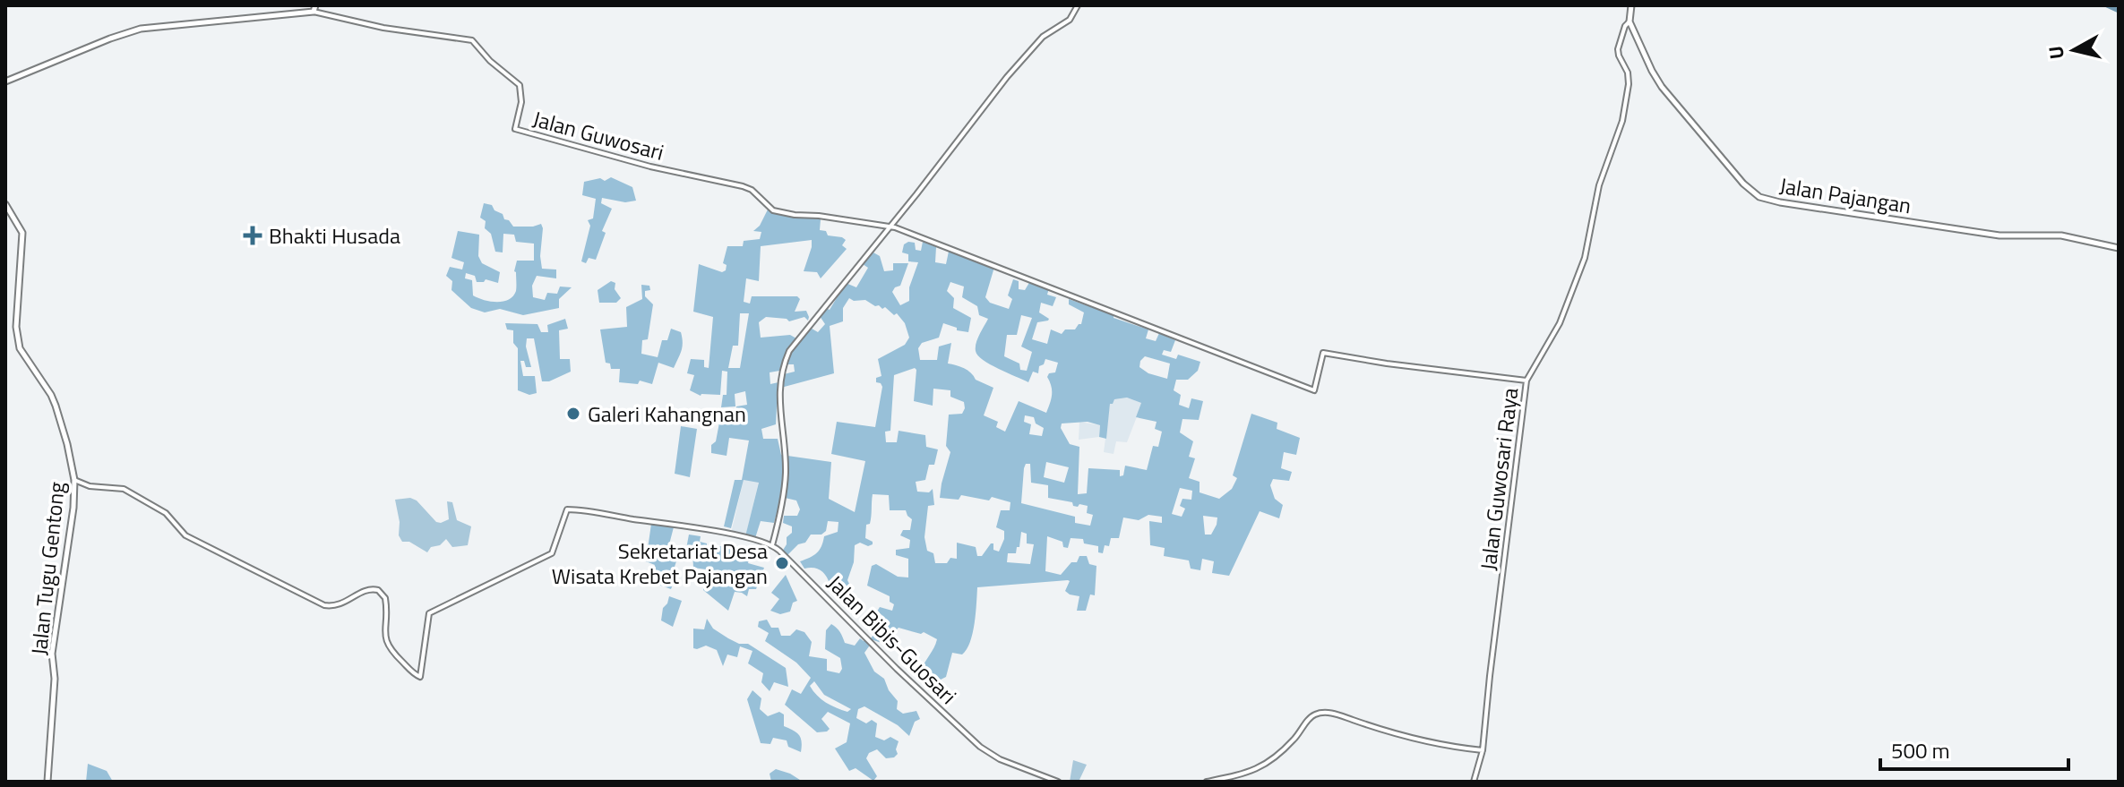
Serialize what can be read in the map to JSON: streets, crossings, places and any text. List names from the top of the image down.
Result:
{
  "streets": {
    "main road": ["Jalan Pajangan", "Jalan Tugu Gentong"],
    "street": ["Jalan Guwosari", "Jalan Guwosari Raya", "Jalan Bibis-Guosari"]
  },
  "crossings": [
    ["Jalan Pajangan", "Jalan Guwosari Raya"]
  ],
  "places": {
    "health": ["Bhakti Husada"],
    "other": ["Galeri Kahangnan", "Sekretariat Desa Wisata Krebet Pajangan"]
  },
  "scale_bar": "500 m",
  "north": "left"
}
